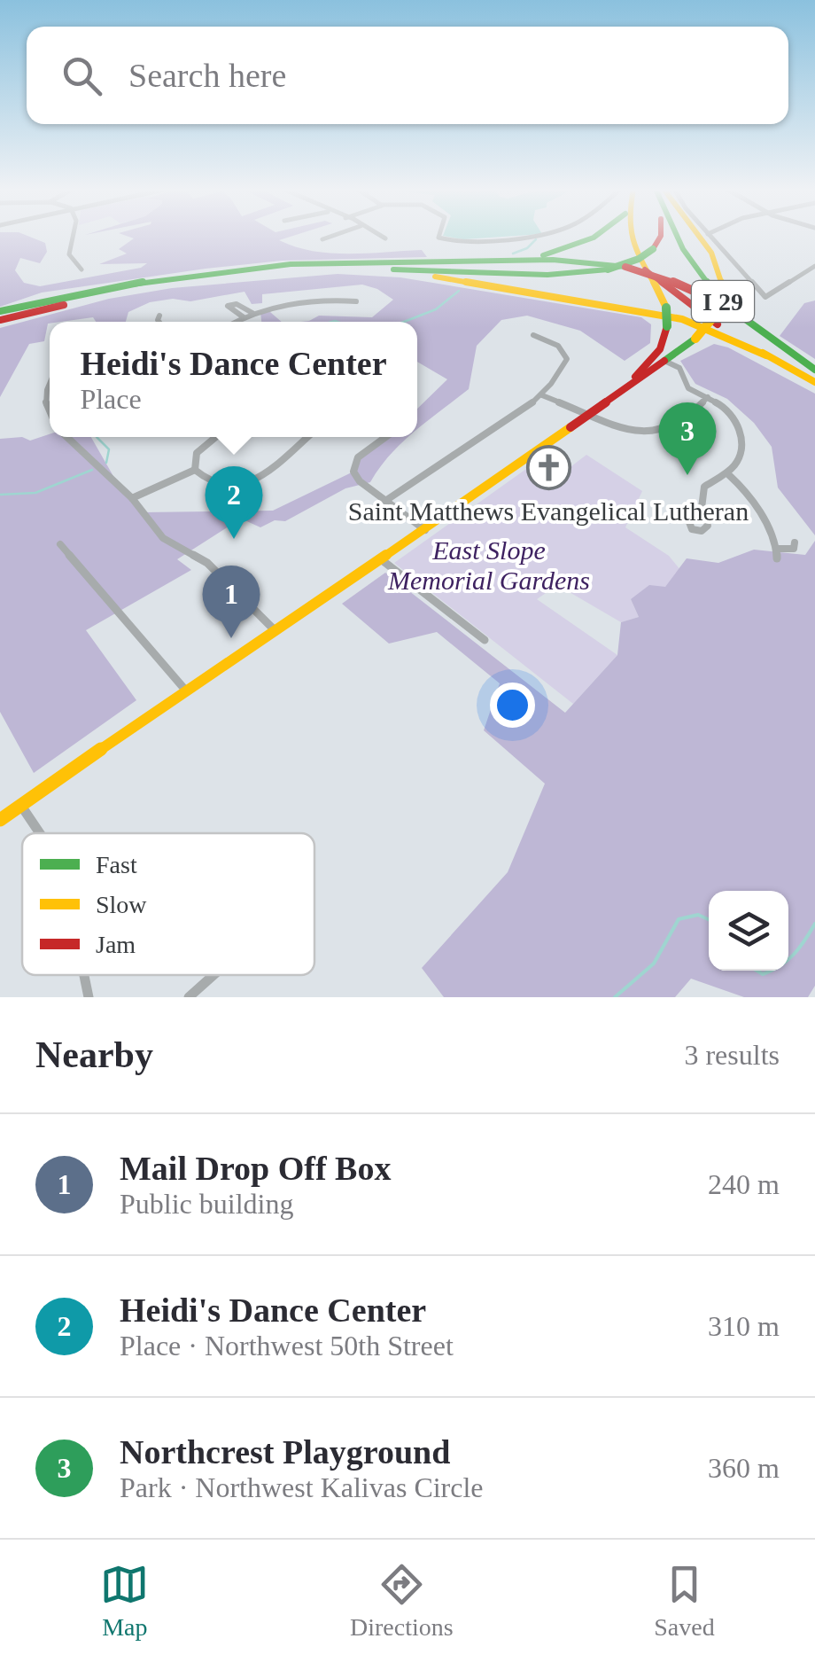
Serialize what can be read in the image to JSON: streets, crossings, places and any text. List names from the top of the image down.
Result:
{
  "streets": {
    "main road": ["I 29"]
  },
  "parks": ["East Slope Memorial Gardens"],
  "places": {
    "church": ["Saint Matthews Evangelical Lutheran"]
  },
  "legend": ["Fast", "Slow", "Jam"],
  "page": {
    "search": "Search here",
    "popup": ["Heidi's Dance Center", "Place"],
    "pins": ["3", "2", "1"],
    "heading": ["Nearby", "3 results"],
    "list": [
      {
        "mark": "1",
        "name": "Mail Drop Off Box",
        "note": "Public building",
        "value": "240 m"
      },
      {
        "mark": "2",
        "name": "Heidi's Dance Center",
        "note": "Place · Northwest 50th Street",
        "value": "310 m"
      },
      {
        "mark": "3",
        "name": "Northcrest Playground",
        "note": "Park · Northwest Kalivas Circle",
        "value": "360 m"
      }
    ],
    "nav": ["Map", "Directions", "Saved"]
  }
}
